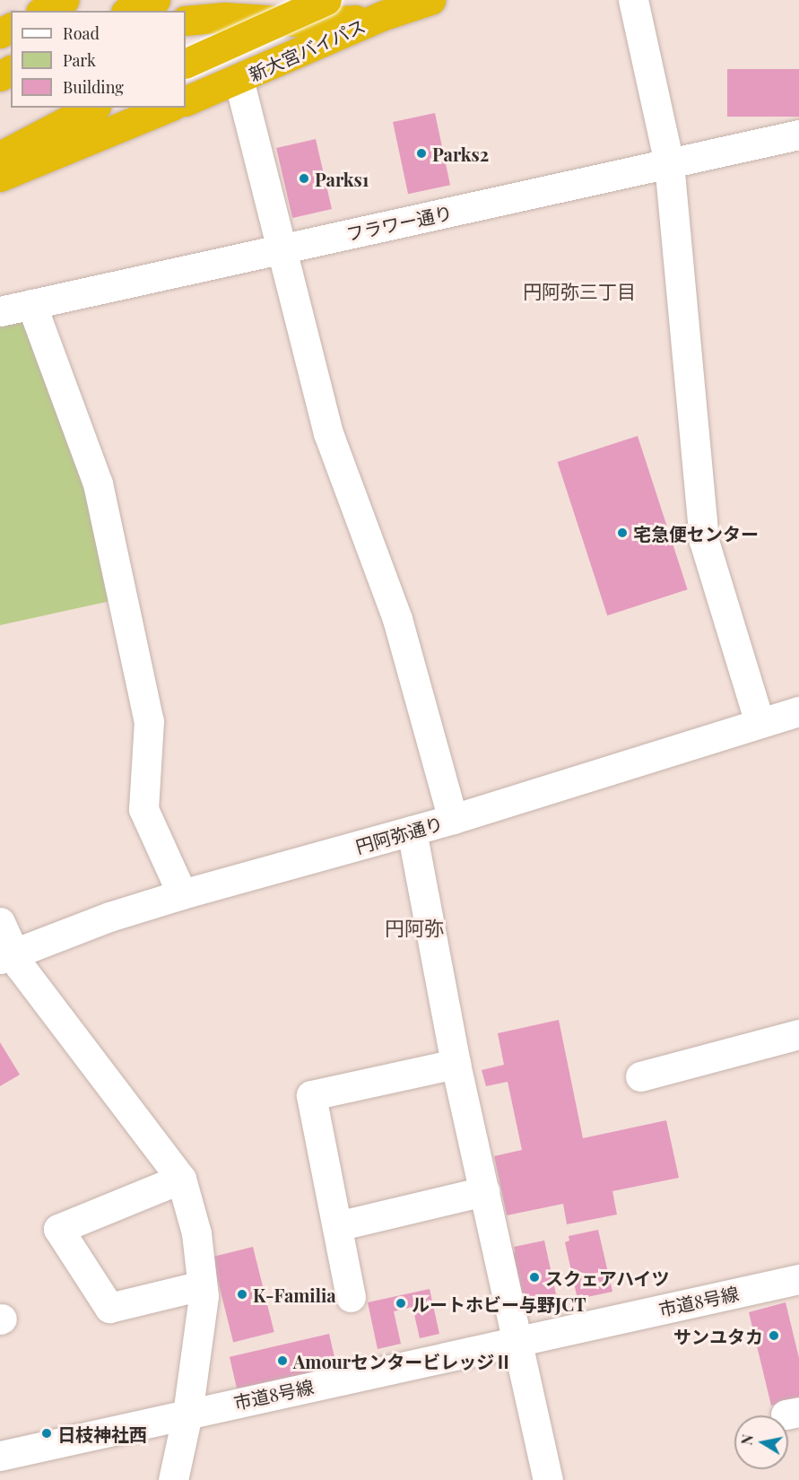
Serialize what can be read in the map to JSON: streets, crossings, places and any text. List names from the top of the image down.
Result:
{
  "streets": {
    "highway": ["新大宮バイパス"],
    "street": ["フラワー通り", "円阿弥通り", "市道8号線"]
  },
  "districts": ["円阿弥三丁目", "円阿弥"],
  "places": [
    "Parks2",
    "Parks1",
    "宅急便センター",
    "スクェアハイツ",
    "K-Familia",
    "ルートホビー与野JCT",
    "サンユタカ",
    "AmourセンタービレッジⅡ",
    "日枝神社西"
  ],
  "legend": ["Road", "Park", "Building"],
  "north": "left"
}
